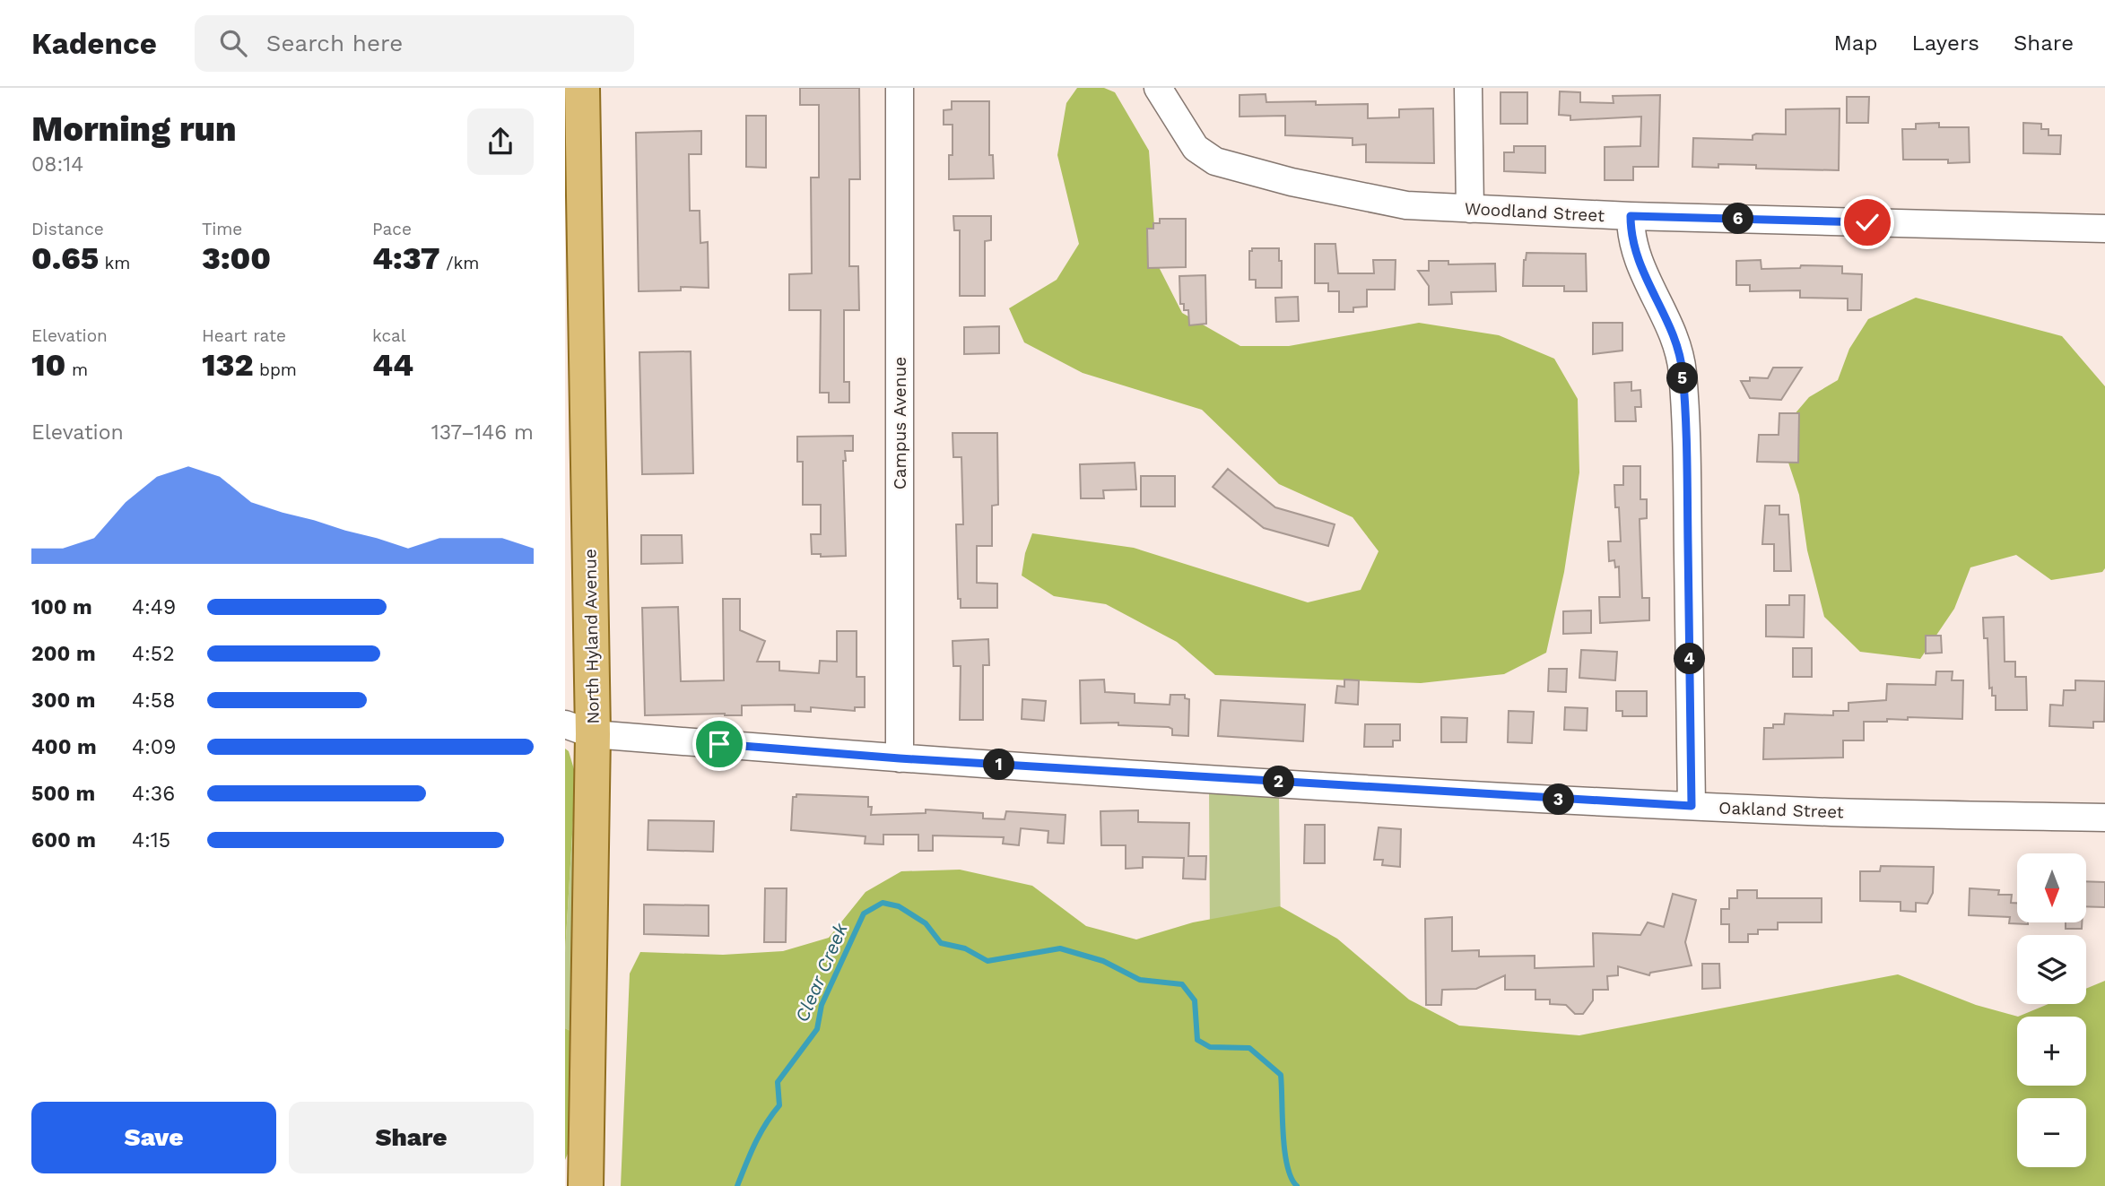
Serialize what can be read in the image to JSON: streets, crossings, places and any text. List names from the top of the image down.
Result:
{
  "streets": {
    "main road": ["North Hyland Avenue"],
    "street": ["Woodland Street", "Campus Avenue", "Oakland Street"]
  },
  "crossings": [
    ["Campus Avenue", "Oakland Street"],
    ["North Hyland Avenue", "Oakland Street"]
  ],
  "water": ["Clear Creek"],
  "north": "bottom",
  "page": {
    "header": "Kadence",
    "search": "Search here",
    "nav": ["Map", "Layers", "Share"],
    "heading": ["Morning run", "08:14"],
    "stats": [
      ["Distance", "0.65 km"],
      ["Time", "3:00"],
      ["Pace", "4:37 /km"],
      ["Elevation", "10 m"],
      ["Heart rate", "132 bpm"],
      ["kcal", "44"]
    ],
    "pins": [
      "6",
      "5",
      "4",
      "1",
      "2",
      "3"
    ],
    "chart": ["Elevation", "137–146 m"],
    "list": [
      {
        "name": "100 m",
        "note": "4:49"
      },
      {
        "name": "200 m",
        "note": "4:52"
      },
      {
        "name": "300 m",
        "note": "4:58"
      },
      {
        "name": "400 m",
        "note": "4:09"
      },
      {
        "name": "500 m",
        "note": "4:36"
      },
      {
        "name": "600 m",
        "note": "4:15"
      }
    ],
    "map_buttons": ["+", "−"],
    "buttons": ["Save", "Share"]
  }
}
